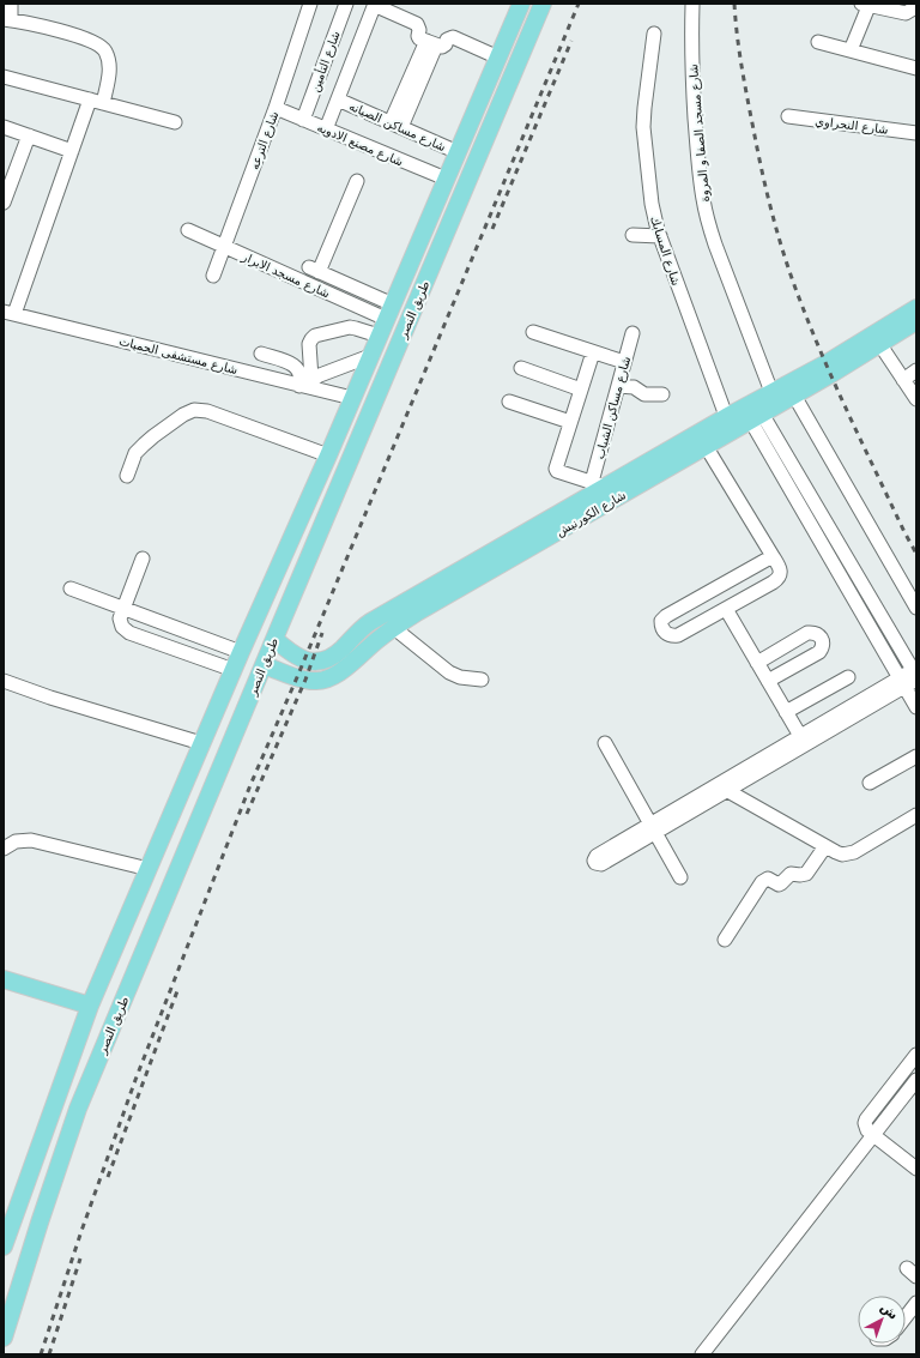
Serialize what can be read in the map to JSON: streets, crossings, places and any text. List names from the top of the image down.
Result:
{
  "streets": {
    "main road": ["طريق النصر", "شارع الكورنيش"],
    "street": [
      "شارع التأمين",
      "شارع النحراوي",
      "شارع مساكن الصيانه",
      "شارع مسجد الصفا و المروة",
      "شارع الترعه",
      "شارع مصنع الادويه",
      "شارع المسابك",
      "شارع مسجد الابرار",
      "شارع مستشفى الحميات",
      "شارع مساكن الشباب"
    ]
  },
  "crossings": [
    ["شارع التأمين", "شارع مصنع الادويه"],
    ["شارع مساكن الصيانه", "طريق النصر"],
    ["شارع مسجد الصفا و المروة", "شارع الكورنيش"],
    ["شارع الترعه", "شارع مصنع الادويه"],
    ["شارع الترعه", "شارع مسجد الابرار"],
    ["شارع مصنع الادويه", "طريق النصر"],
    ["شارع المسابك", "شارع الكورنيش"],
    ["شارع مسجد الابرار", "طريق النصر"],
    ["طريق النصر", "شارع مستشفى الحميات"],
    ["طريق النصر", "شارع الكورنيش"],
    ["شارع مساكن الشباب", "شارع الكورنيش"]
  ],
  "north": "top right"
}
